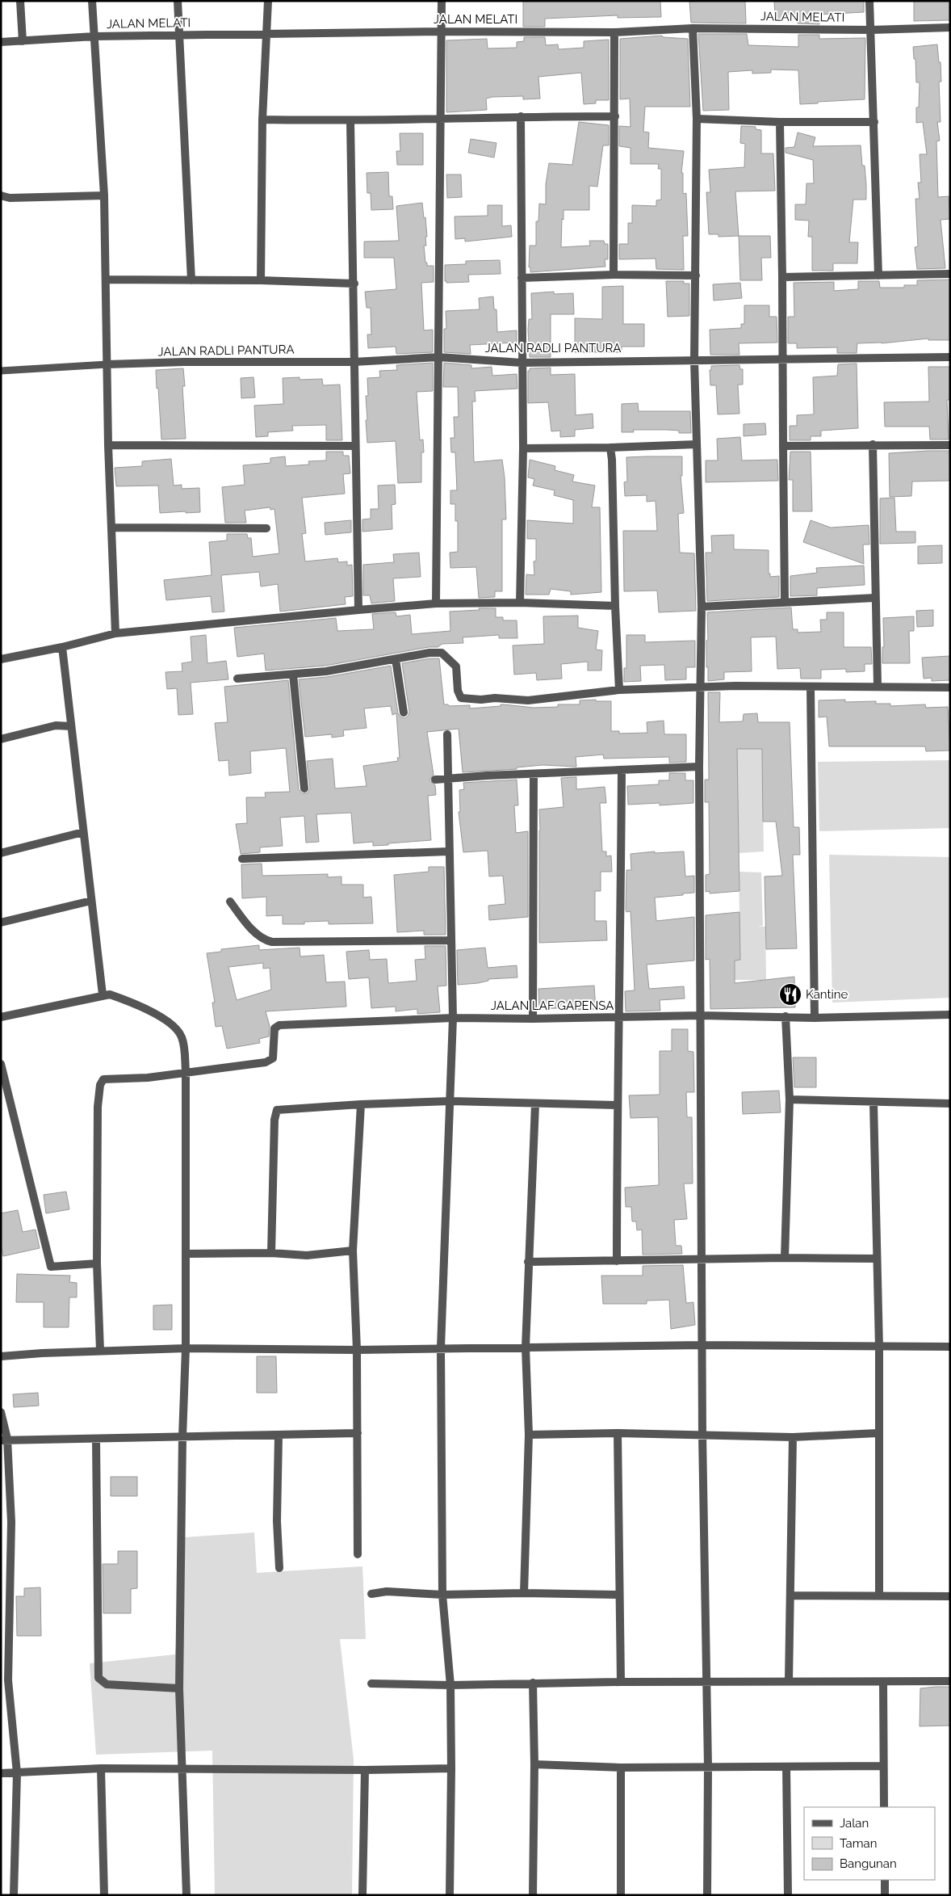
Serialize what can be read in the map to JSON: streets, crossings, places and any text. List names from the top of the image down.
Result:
{
  "streets": {
    "street": ["JALAN MELATI", "JALAN RADLI PANTURA", "JALAN LAF GAPENSA"]
  },
  "places": {
    "restaurant": ["Kantine"]
  },
  "legend": ["Jalan", "Taman", "Bangunan"]
}
